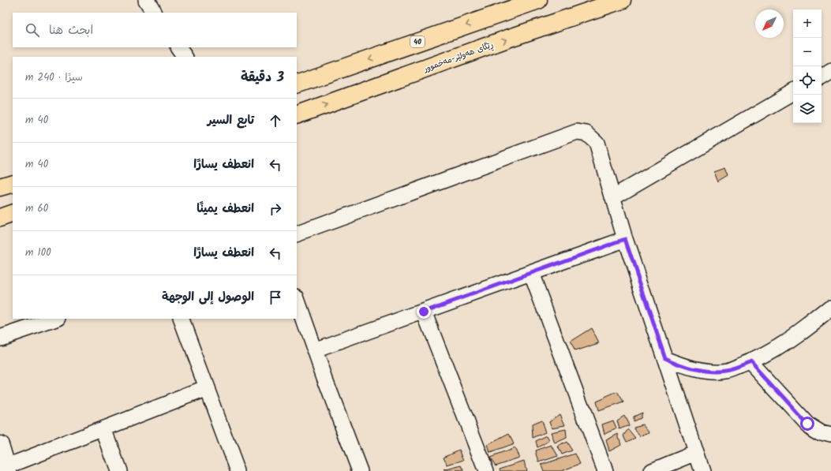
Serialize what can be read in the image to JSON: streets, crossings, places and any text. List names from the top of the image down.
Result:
{
  "streets": {
    "highway": ["40", "ڕێگای هەولێر-مەخموور"]
  },
  "north": "bottom left",
  "page": {
    "map_buttons": ["+", "−"],
    "search": "ابحث هنا",
    "heading": ["3 دقيقة", "سيرًا · 240 m"],
    "list": [
      ["تابع السير", "40 m"],
      ["انعطف يسارًا", "40 m"],
      ["انعطف يمينًا", "60 m"],
      ["انعطف يسارًا", "100 m"],
      "الوصول إلى الوجهة"
    ]
  }
}
